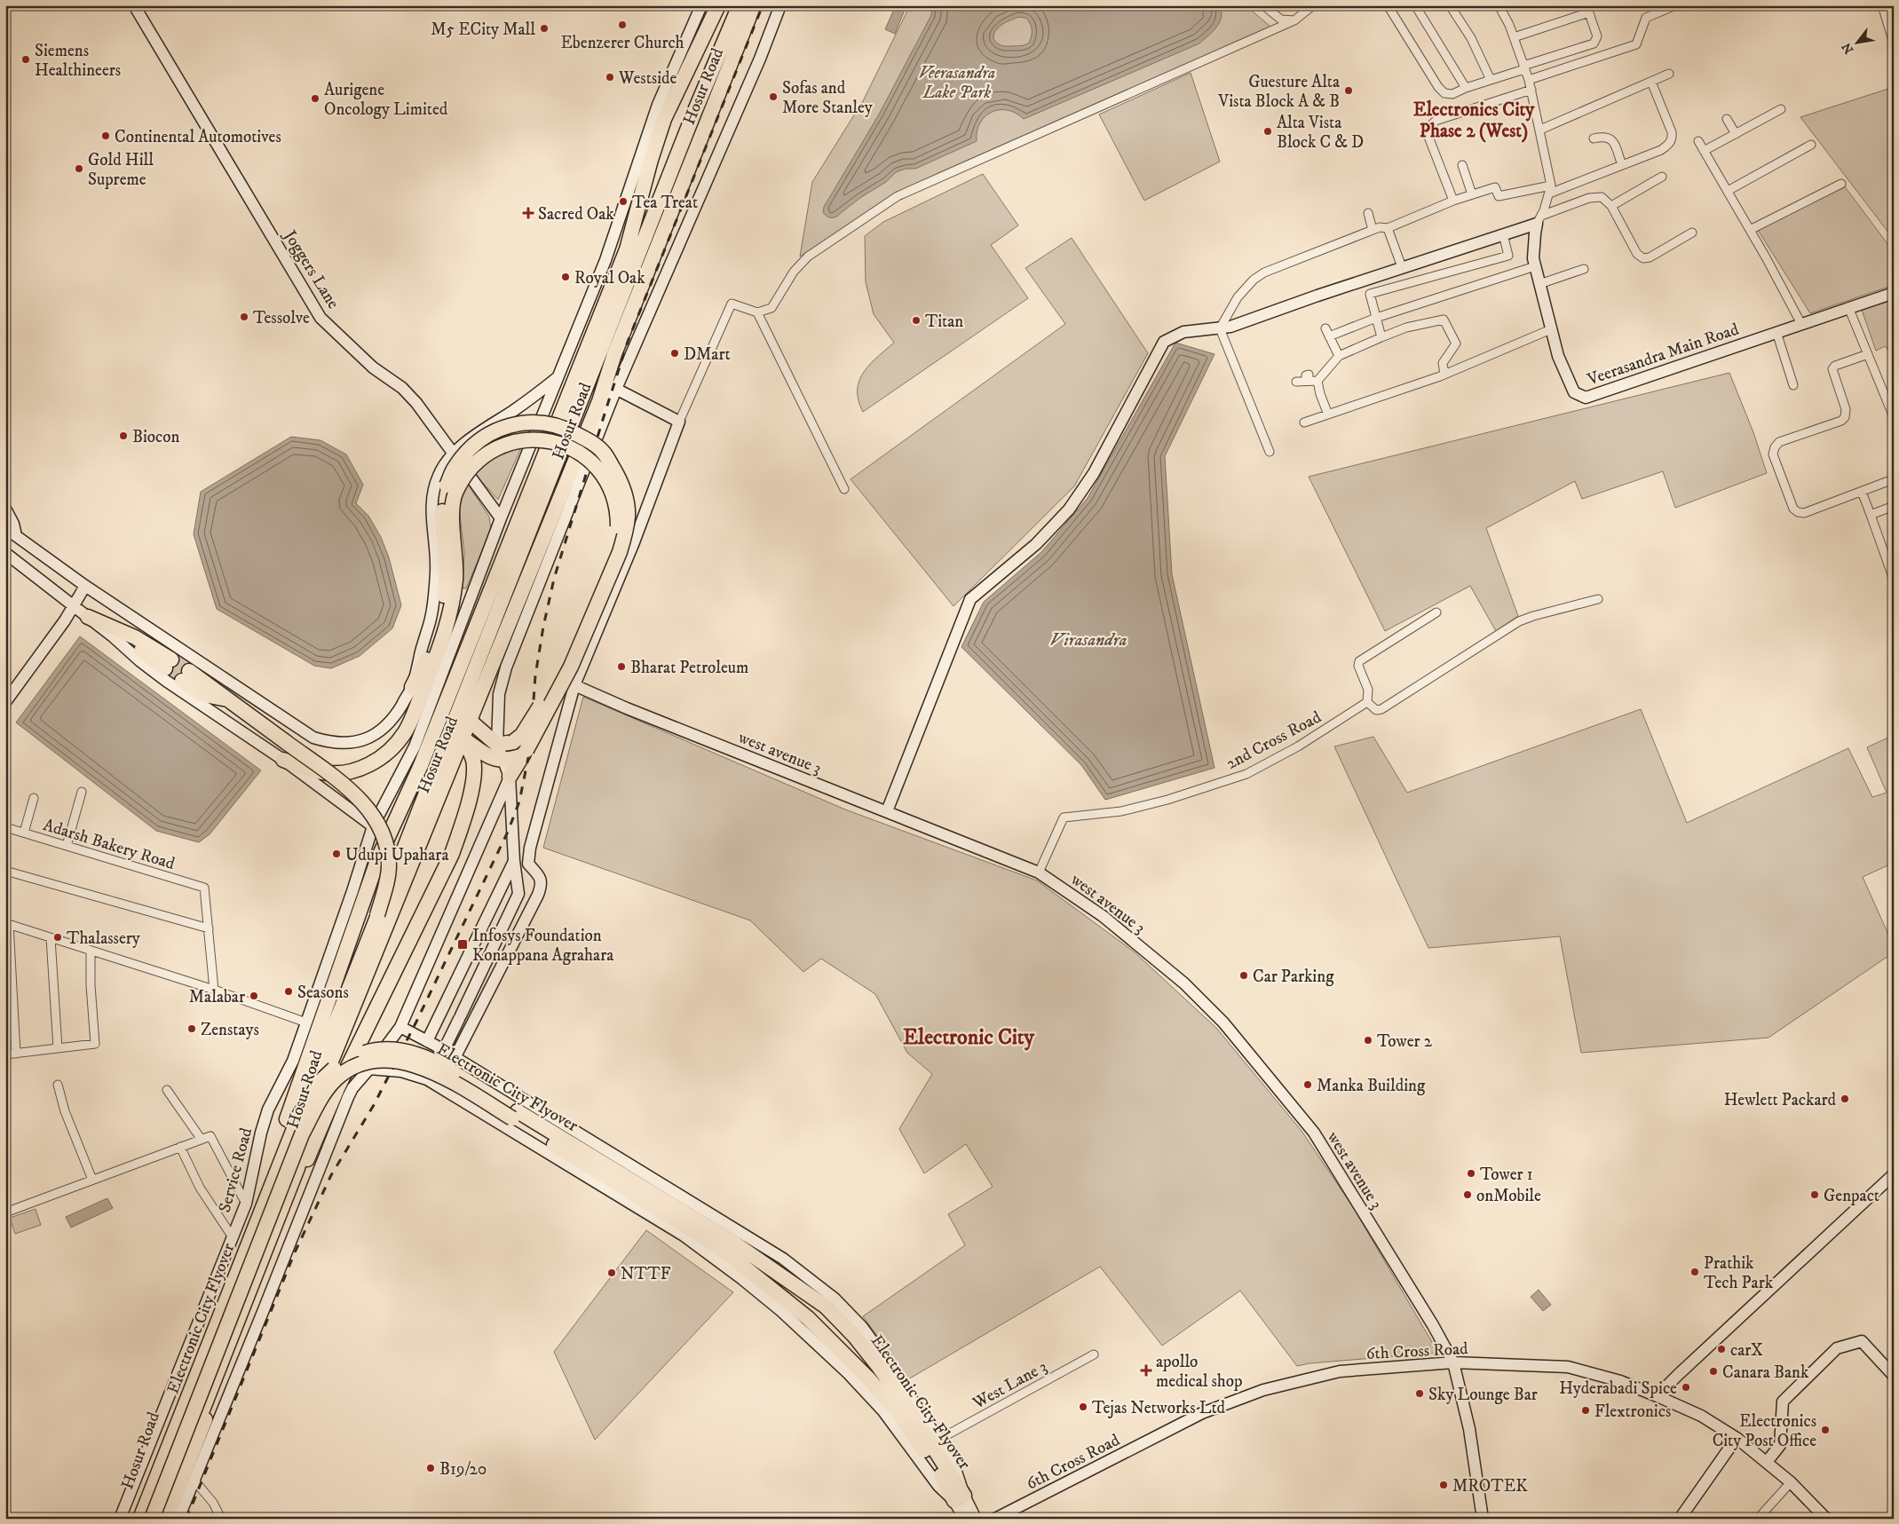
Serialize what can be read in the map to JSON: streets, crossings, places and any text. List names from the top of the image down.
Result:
{
  "streets": {
    "highway": ["Hosur Road", "Electronic City Flyover"],
    "street": [
      "Joggers Lane",
      "Veerasandra Main Road",
      "2nd Cross Road",
      "west avenue 3",
      "Adarsh Bakery Road",
      "Service Road",
      "6th Cross Road",
      "West Lane 3"
    ]
  },
  "crossings": [
    ["Joggers Lane", "Service Road"],
    ["2nd Cross Road", "west avenue 3"],
    ["west avenue 3", "6th Cross Road"]
  ],
  "districts": ["Electronics City Phase 2 (West)", "Electronic City"],
  "water": ["Virasandra"],
  "parks": ["Veerasandra Lake Park"],
  "places": {
    "other": [
      "Ebenzerer Church",
      "M5 ECity Mall",
      "Siemens Healthineers",
      "Westside",
      "Guesture Alta Vista Block A & B",
      "Sofas and More Stanley",
      "Aurigene Oncology Limited",
      "Alta Vista Block C & D",
      "Continental Automotives",
      "Gold Hill Supreme",
      "Tea Treat",
      "Royal Oak",
      "Tessolve",
      "Titan",
      "DMart",
      "Biocon",
      "Bharat Petroleum",
      "Udupi Upahara",
      "Thalassery",
      "Car Parking",
      "Seasons",
      "Malabar",
      "Zenstays",
      "Tower 2",
      "Manka Building",
      "Hewlett Packard",
      "Tower 1",
      "onMobile",
      "Genpact",
      "Prathik Tech Park",
      "NTTF",
      "carX",
      "Canara Bank",
      "Hyderabadi Spice",
      "Sky Lounge Bar",
      "Tejas Networks Ltd",
      "Flextronics",
      "Electronics City Post Office",
      "B19/20",
      "MROTEK"
    ],
    "health": ["Sacred Oak", "apollo medical shop"],
    "transit": ["Infosys Foundation Konappana Agrahara"]
  },
  "north": "bottom left"
}
